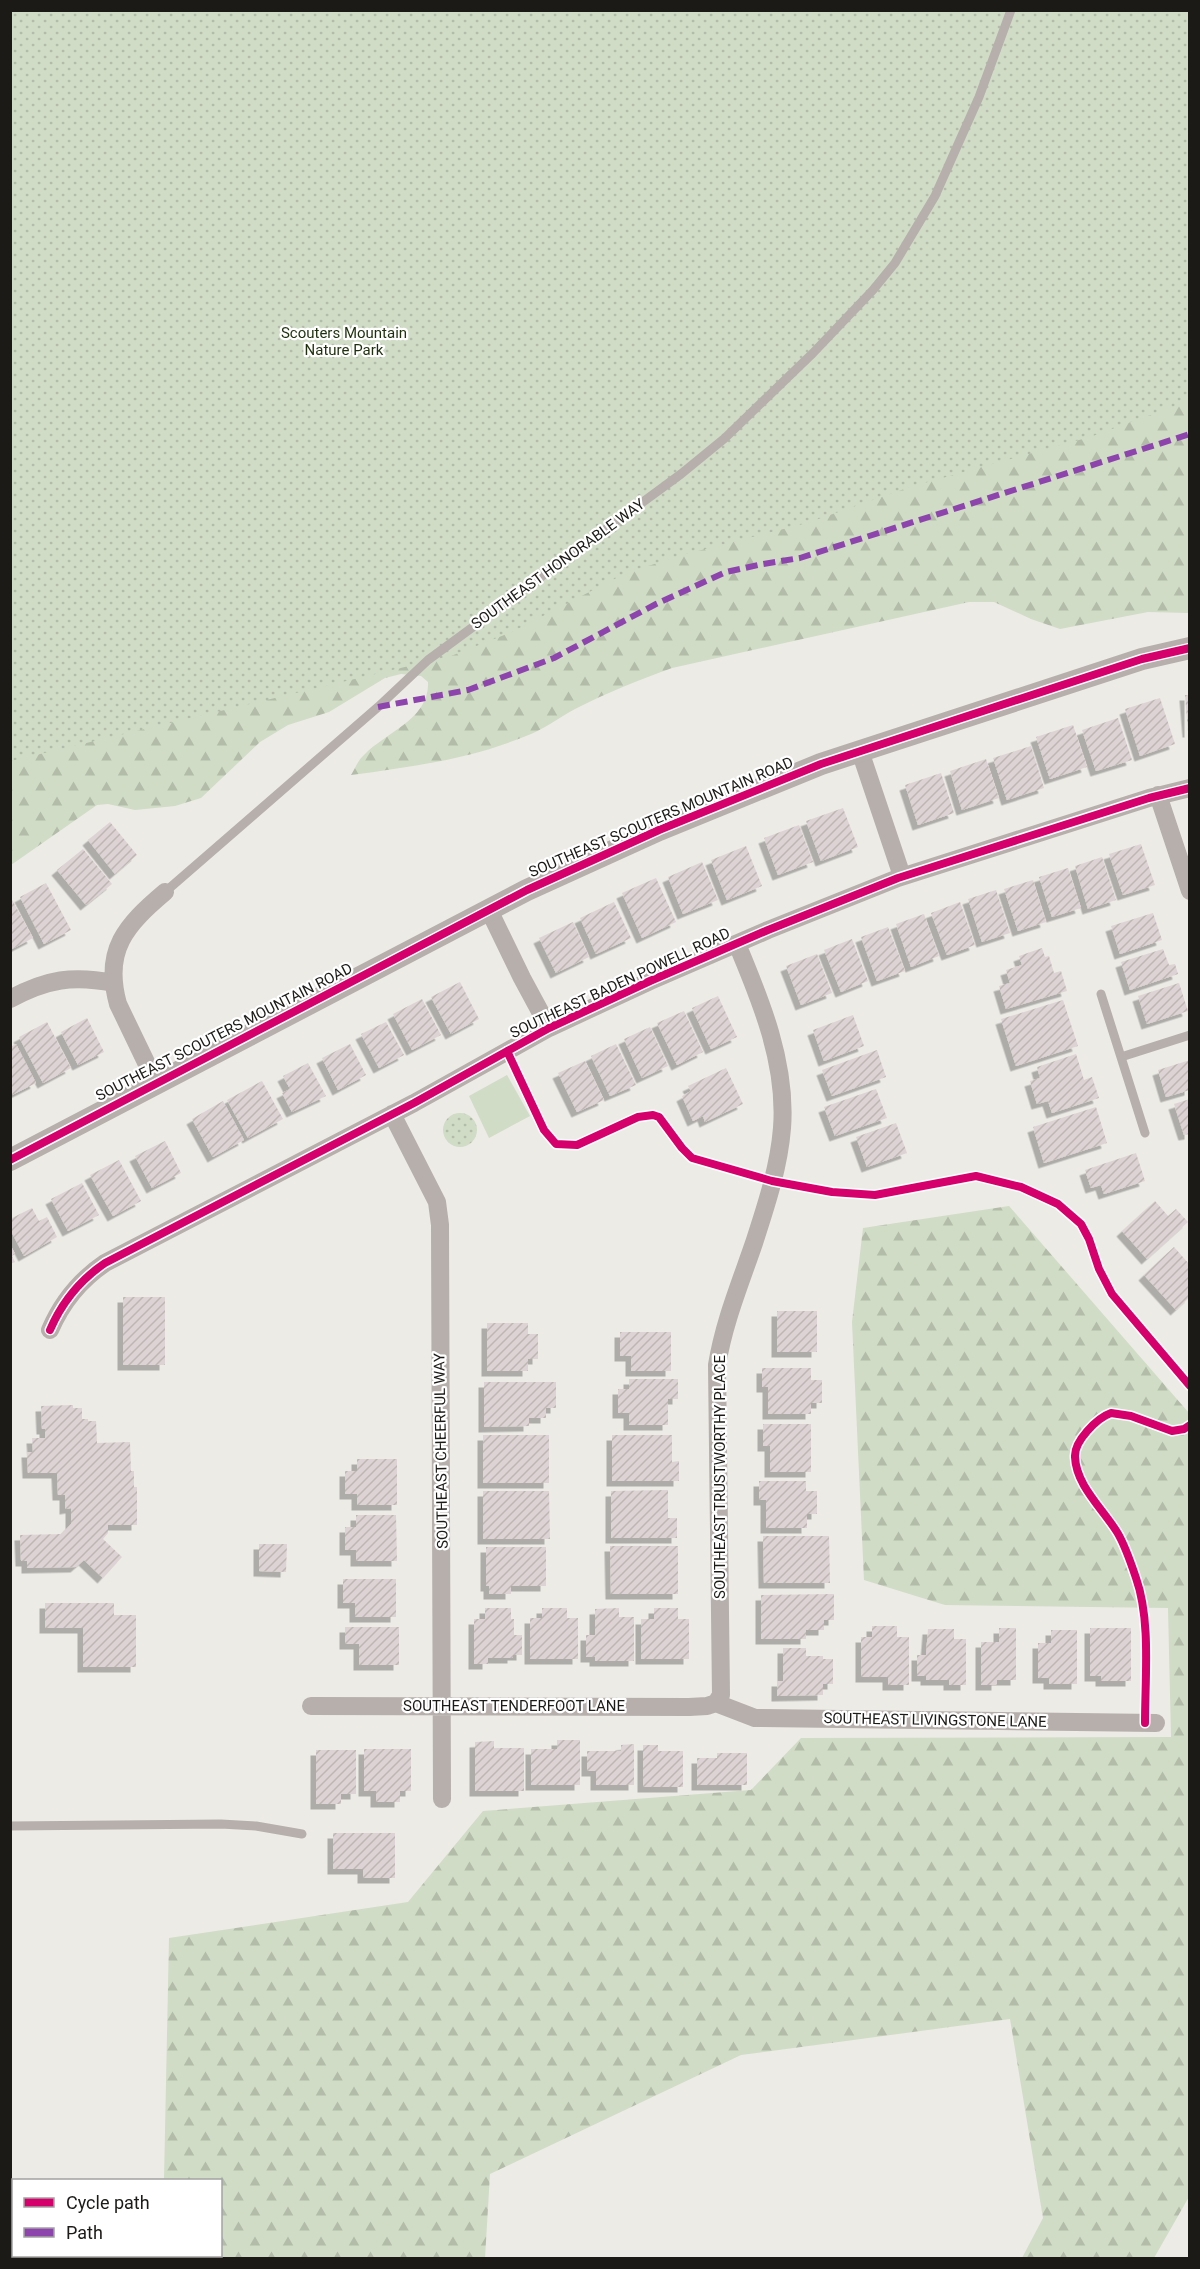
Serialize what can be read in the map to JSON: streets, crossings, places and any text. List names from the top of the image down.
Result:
{
  "streets": {
    "street": [
      "SOUTHEAST HONORABLE WAY",
      "SOUTHEAST SCOUTERS MOUNTAIN ROAD",
      "SOUTHEAST BADEN POWELL ROAD",
      "SOUTHEAST CHEERFUL WAY",
      "SOUTHEAST TRUSTWORTHY PLACE",
      "SOUTHEAST TENDERFOOT LANE",
      "SOUTHEAST LIVINGSTONE LANE"
    ]
  },
  "crossings": [
    ["SOUTHEAST HONORABLE WAY", "SOUTHEAST SCOUTERS MOUNTAIN ROAD"],
    ["SOUTHEAST BADEN POWELL ROAD", "SOUTHEAST CHEERFUL WAY"],
    ["SOUTHEAST BADEN POWELL ROAD", "SOUTHEAST TRUSTWORTHY PLACE"],
    ["SOUTHEAST CHEERFUL WAY", "SOUTHEAST TENDERFOOT LANE"],
    ["SOUTHEAST TRUSTWORTHY PLACE", "SOUTHEAST TENDERFOOT LANE"],
    ["SOUTHEAST TRUSTWORTHY PLACE", "SOUTHEAST LIVINGSTONE LANE"],
    ["SOUTHEAST TENDERFOOT LANE", "SOUTHEAST LIVINGSTONE LANE"]
  ],
  "parks": ["Scouters Mountain Nature Park"],
  "legend": ["Cycle path", "Path"]
}
